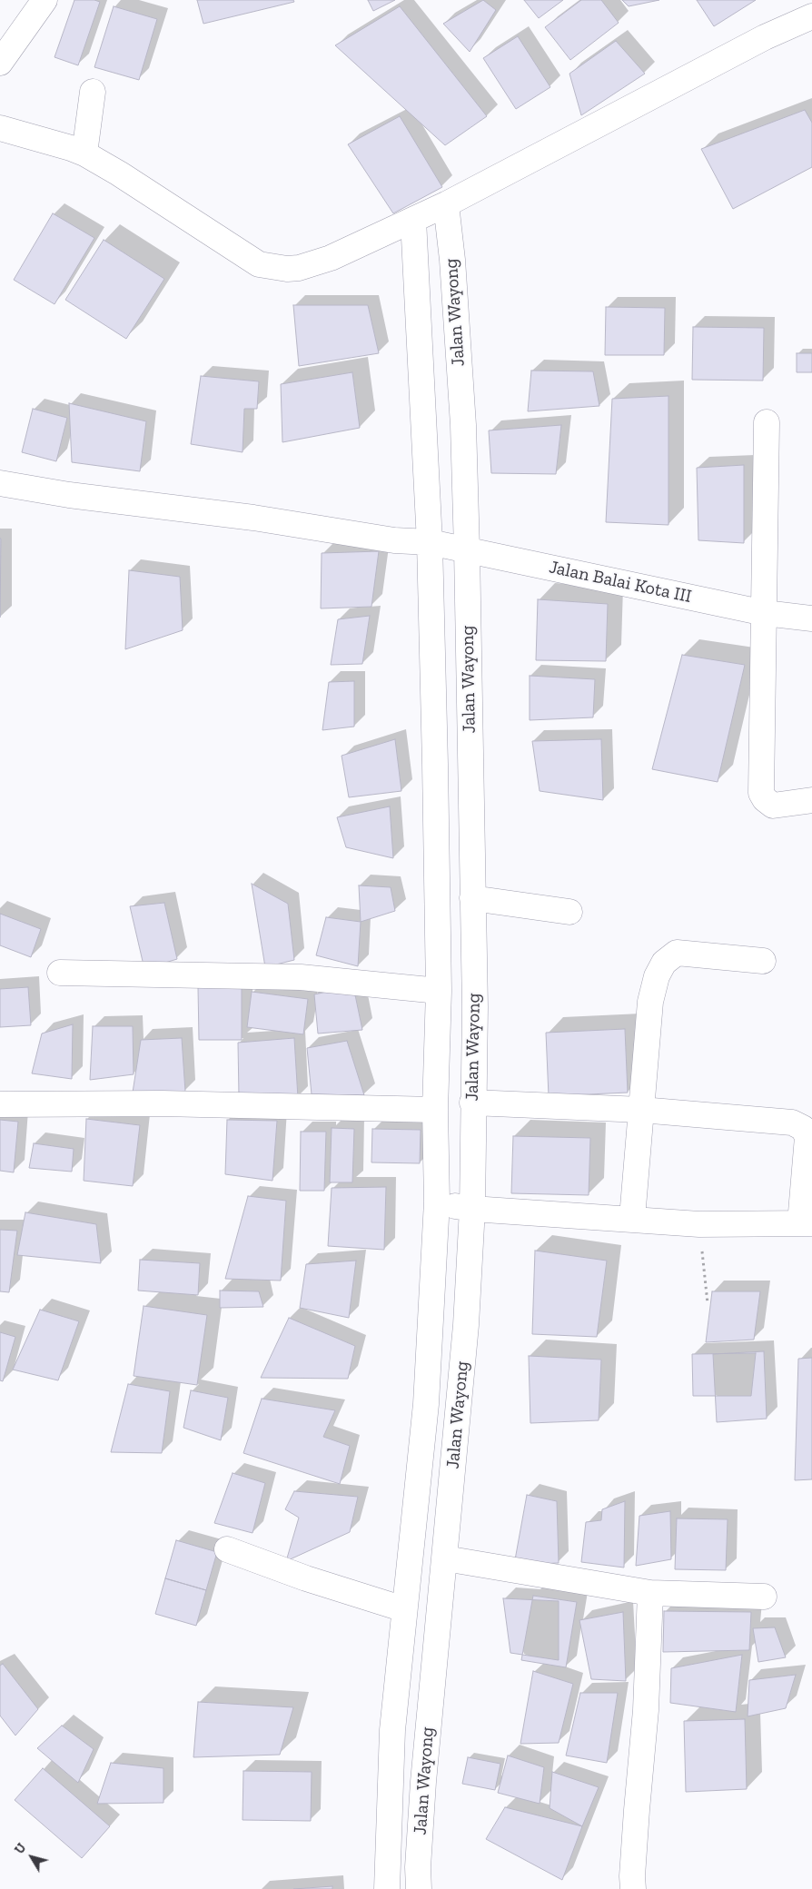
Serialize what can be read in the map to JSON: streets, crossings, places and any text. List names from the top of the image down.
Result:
{
  "streets": {
    "street": ["Jalan Wayong", "Jalan Balai Kota III"]
  },
  "crossings": [
    ["Jalan Wayong", "Jalan Balai Kota III"]
  ],
  "north": "top left"
}
